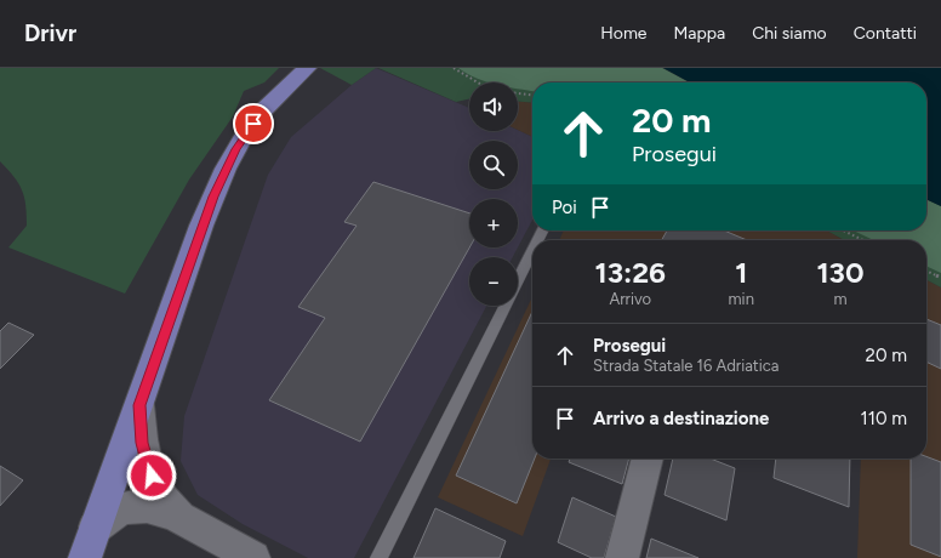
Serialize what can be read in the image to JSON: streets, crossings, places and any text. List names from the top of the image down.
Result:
{
  "page": {
    "header": "Drivr",
    "nav": [
      "Home",
      "Mappa",
      "Chi siamo",
      "Contatti"
    ],
    "map_buttons": ["+", "−"],
    "turn": ["20 m", "Prosegui"],
    "then": "Poi",
    "eta": [
      "13:26",
      "Arrivo",
      "1",
      "min",
      "130",
      "m"
    ],
    "list": [
      {
        "name": "Prosegui",
        "note": "Strada Statale 16 Adriatica",
        "value": "20 m"
      },
      {
        "name": "Arrivo a destinazione",
        "value": "110 m"
      }
    ]
  }
}
